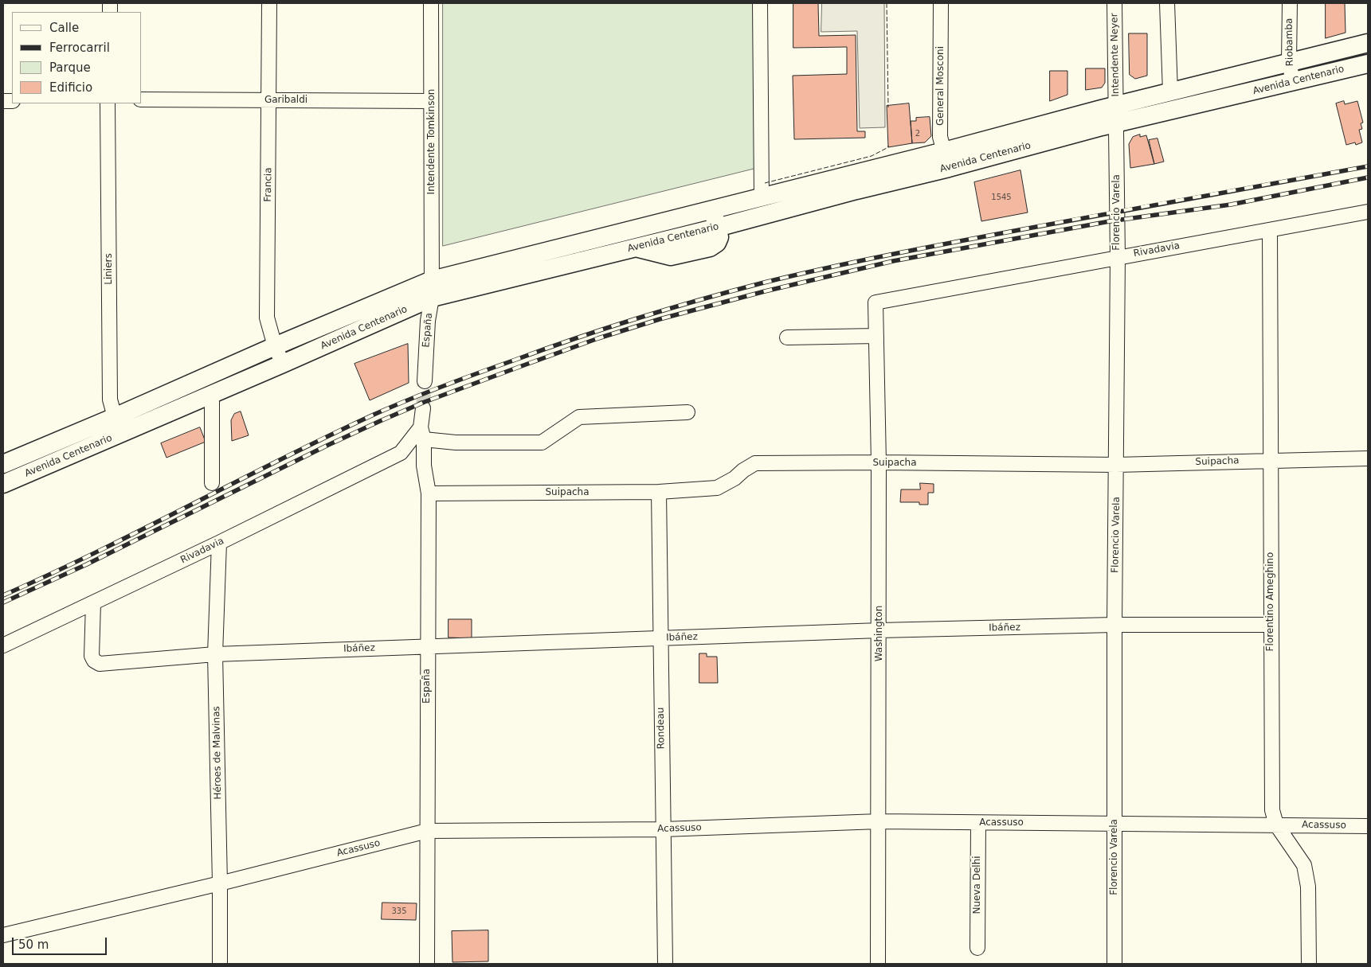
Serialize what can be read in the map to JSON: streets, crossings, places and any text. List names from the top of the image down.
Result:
{
  "streets": {
    "main road": ["Avenida Centenario"],
    "street": [
      "Riobamba",
      "Intendente Neyer",
      "General Mosconi",
      "Garibaldi",
      "Intendente Tomkinson",
      "Francia",
      "Florencio Varela",
      "Rivadavia",
      "Liniers",
      "España",
      "Suipacha",
      "Florentino Ameghino",
      "Ibáñez",
      "Washington",
      "Rondeau",
      "Héroes de Malvinas",
      "Acassuso",
      "Nueva Delhi"
    ]
  },
  "crossings": [
    ["Riobamba", "Avenida Centenario"],
    ["Intendente Neyer", "Avenida Centenario"],
    ["Intendente Neyer", "Florencio Varela"],
    ["Avenida Centenario", "General Mosconi"],
    ["Avenida Centenario", "Intendente Tomkinson"],
    ["Avenida Centenario", "Francia"],
    ["Avenida Centenario", "Florencio Varela"],
    ["Avenida Centenario", "Liniers"],
    ["Avenida Centenario", "España"],
    ["Garibaldi", "Intendente Tomkinson"],
    ["Garibaldi", "Francia"],
    ["Intendente Tomkinson", "España"],
    ["Florencio Varela", "Rivadavia"],
    ["Florencio Varela", "Suipacha"],
    ["Florencio Varela", "Ibáñez"],
    ["Florencio Varela", "Acassuso"],
    ["Rivadavia", "España"],
    ["Rivadavia", "Florentino Ameghino"],
    ["Rivadavia", "Ibáñez"],
    ["Rivadavia", "Washington"],
    ["Rivadavia", "Héroes de Malvinas"],
    ["España", "Suipacha"],
    ["España", "Ibáñez"],
    ["España", "Acassuso"],
    ["Suipacha", "Florentino Ameghino"],
    ["Suipacha", "Washington"],
    ["Suipacha", "Rondeau"],
    ["Florentino Ameghino", "Ibáñez"],
    ["Florentino Ameghino", "Acassuso"],
    ["Ibáñez", "Washington"],
    ["Ibáñez", "Rondeau"],
    ["Ibáñez", "Héroes de Malvinas"],
    ["Washington", "Acassuso"],
    ["Rondeau", "Acassuso"],
    ["Héroes de Malvinas", "Acassuso"],
    ["Acassuso", "Nueva Delhi"]
  ],
  "house_numbers": ["2", "1545", "335"],
  "legend": [
    "Calle",
    "Ferrocarril",
    "Parque",
    "Edificio"
  ],
  "scale_bar": "50 m"
}
